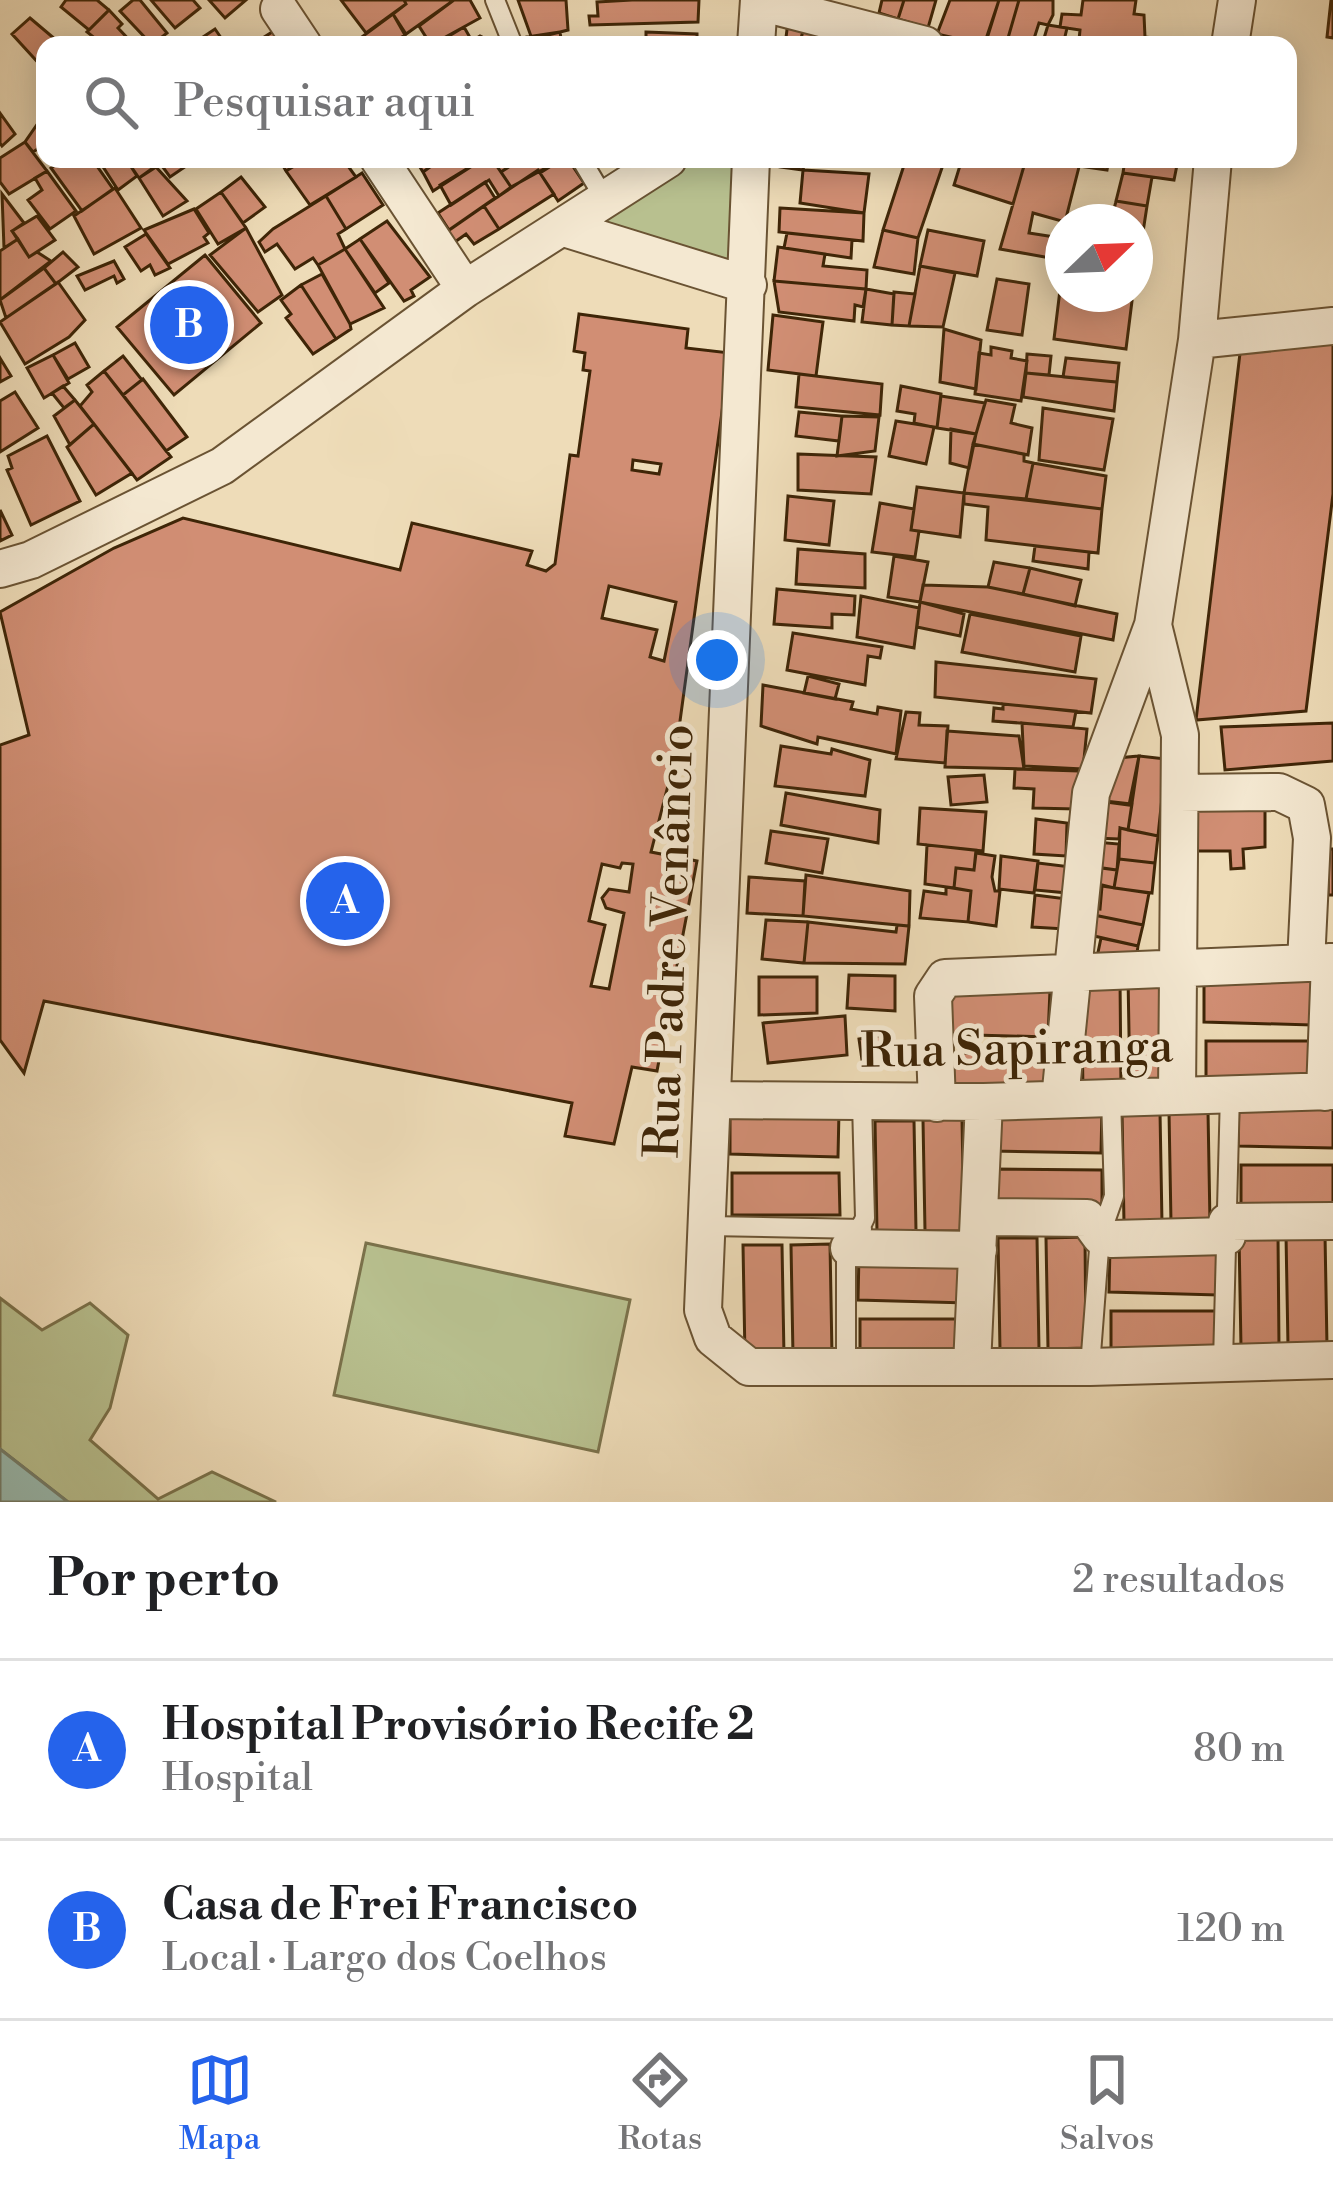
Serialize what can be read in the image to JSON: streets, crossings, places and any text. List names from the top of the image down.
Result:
{
  "streets": {
    "street": ["Rua Padre Venâncio", "Rua Sapiranga"]
  },
  "crossings": [
    ["Rua Padre Venâncio", "Rua Sapiranga"]
  ],
  "north": "top right",
  "page": {
    "search": "Pesquisar aqui",
    "pins": ["B", "A"],
    "heading": ["Por perto", "2 resultados"],
    "list": [
      {
        "mark": "A",
        "name": "Hospital Provisório Recife 2",
        "note": "Hospital",
        "value": "80 m"
      },
      {
        "mark": "B",
        "name": "Casa de Frei Francisco",
        "note": "Local · Largo dos Coelhos",
        "value": "120 m"
      }
    ],
    "nav": ["Mapa", "Rotas", "Salvos"]
  }
}
